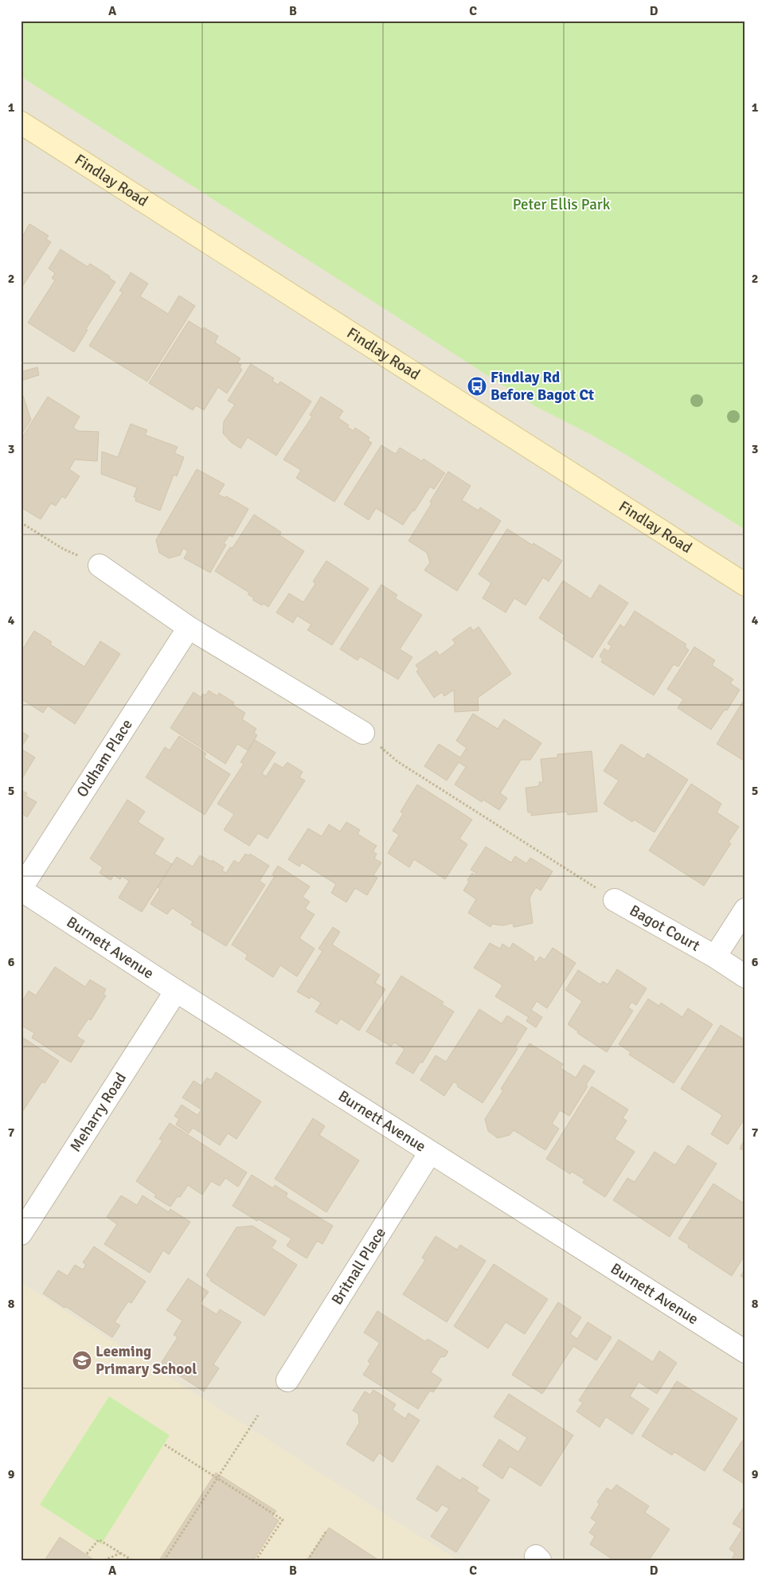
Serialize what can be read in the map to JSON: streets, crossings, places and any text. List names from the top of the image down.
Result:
{
  "streets": {
    "main road": ["Findlay Road"],
    "street": [
      "Oldham Place",
      "Bagot Court",
      "Burnett Avenue",
      "Meharry Road",
      "Britnall Place"
    ]
  },
  "crossings": [
    ["Oldham Place", "Burnett Avenue"],
    ["Burnett Avenue", "Meharry Road"],
    ["Burnett Avenue", "Britnall Place"]
  ],
  "parks": ["Peter Ellis Park"],
  "places": {
    "bus stop": ["Findlay Rd Before Bagot Ct"],
    "school or university": ["Leeming Primary School"]
  },
  "grid": {
    "columns": [
      "A",
      "B",
      "C",
      "D"
    ],
    "rows": [
      "1",
      "2",
      "3",
      "4",
      "5",
      "6",
      "7",
      "8",
      "9"
    ]
  }
}
